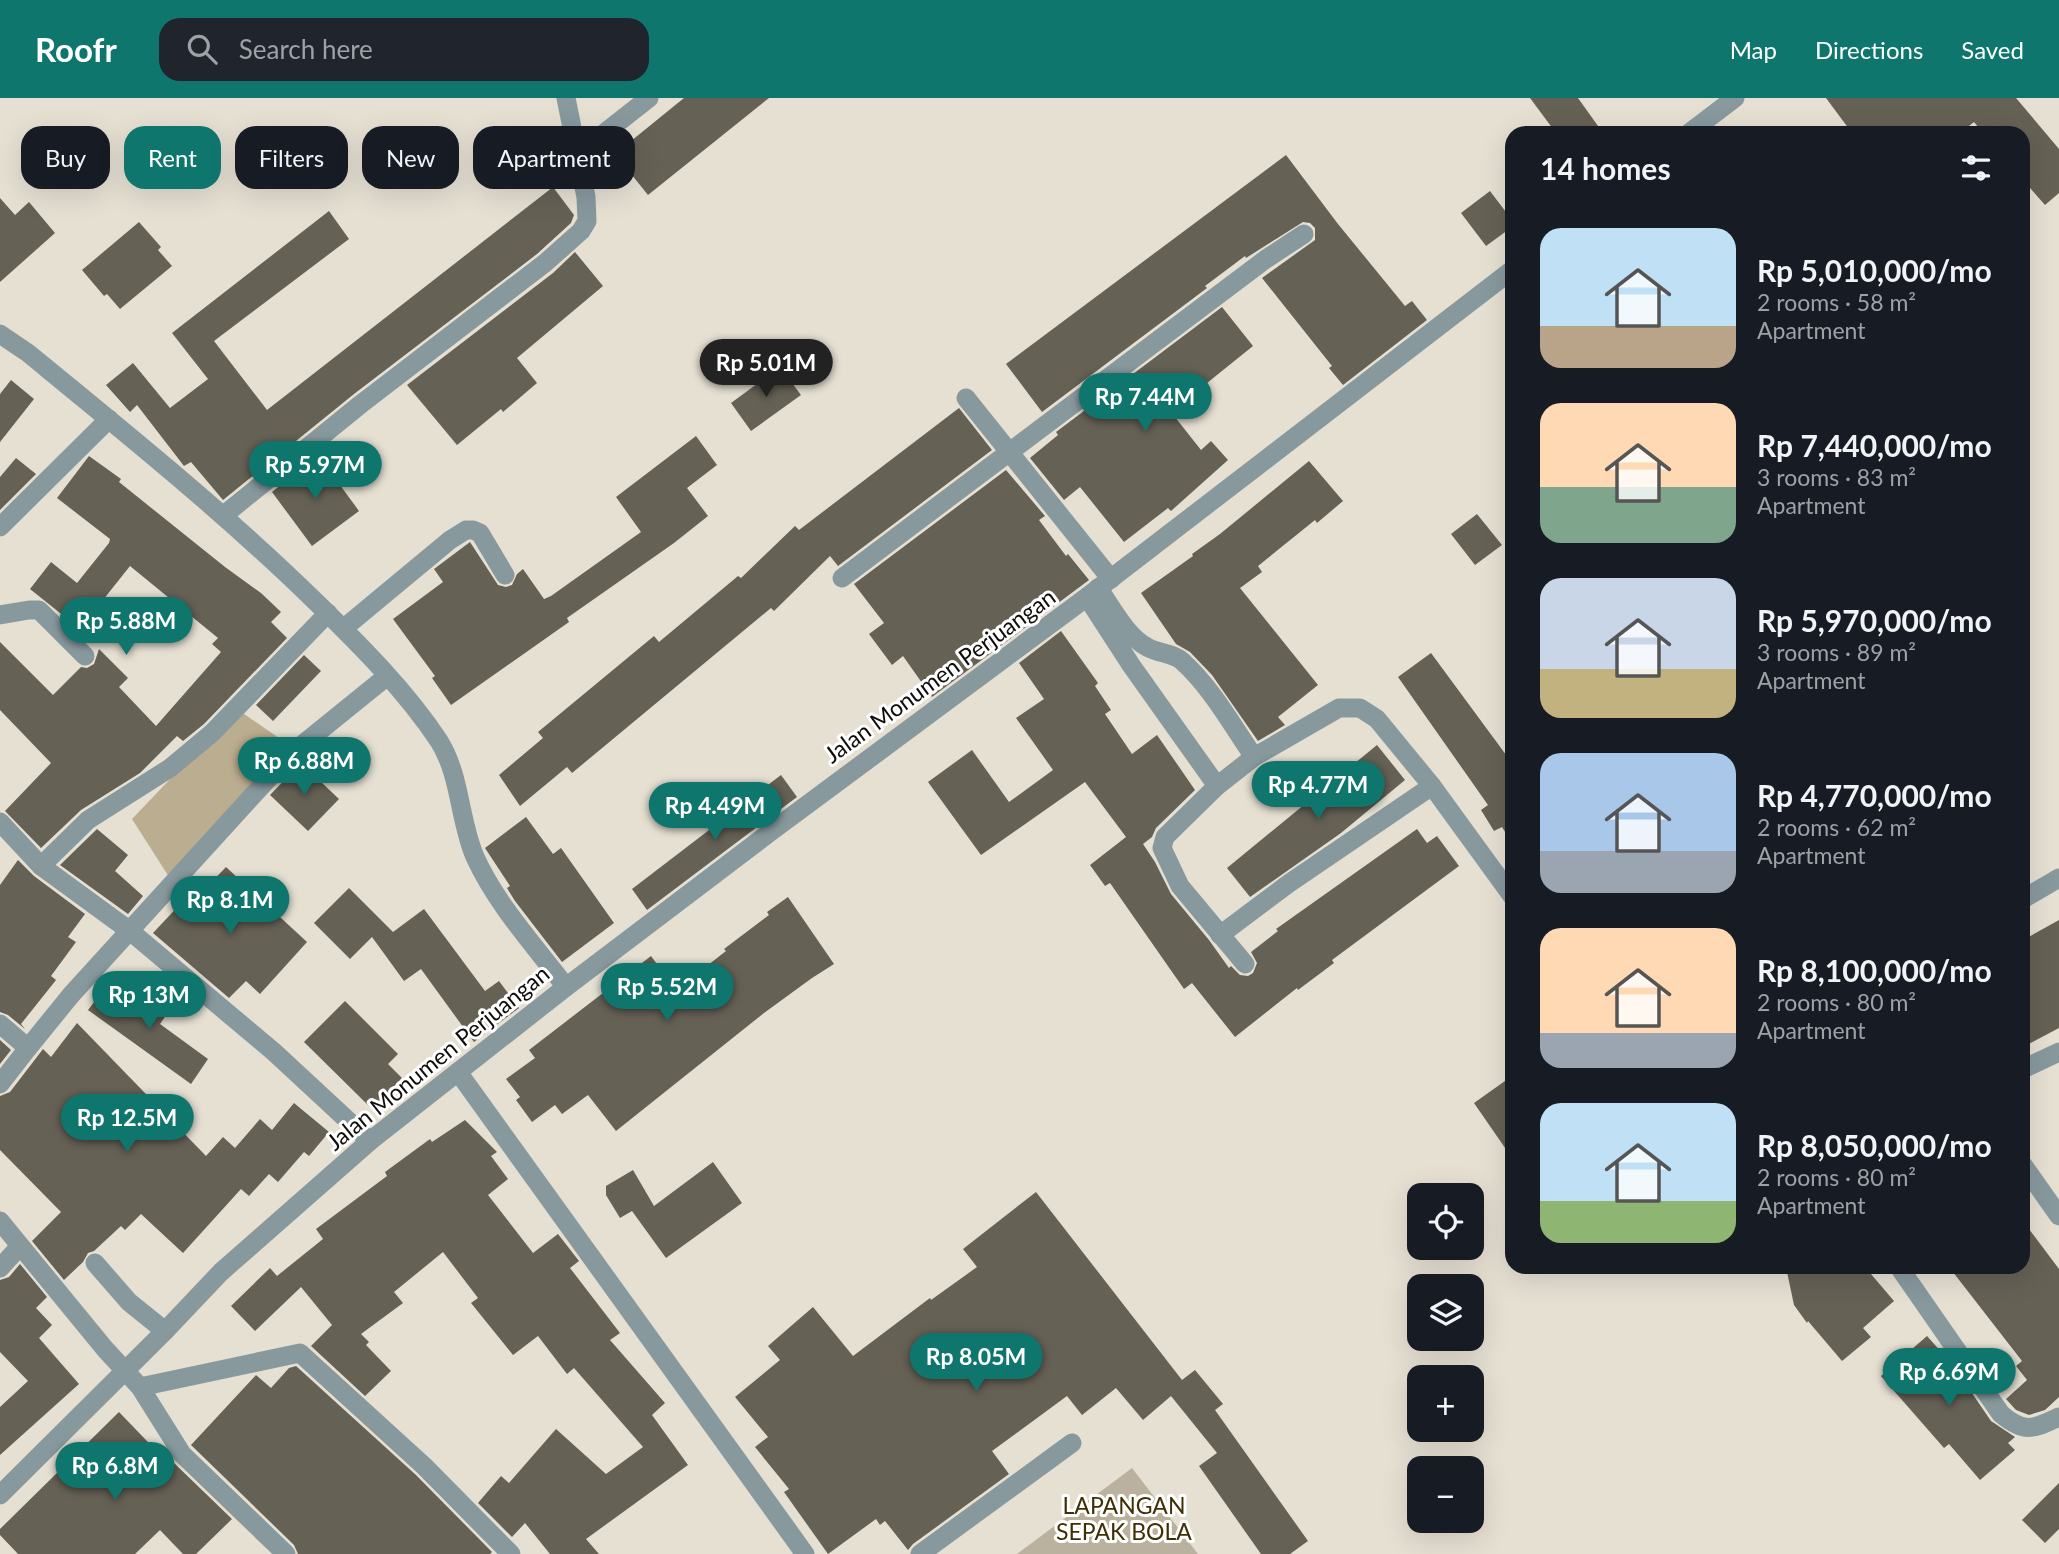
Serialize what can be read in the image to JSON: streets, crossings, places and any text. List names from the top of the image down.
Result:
{
  "streets": {
    "street": ["Jalan Monumen Perjuangan"]
  },
  "parks": ["LAPANGAN SEPAK BOLA"],
  "page": {
    "header": "Roofr",
    "search": "Search here",
    "nav": ["Map", "Directions", "Saved"],
    "chip": [
      "Buy",
      "Rent",
      "Filters",
      "New",
      "Apartment"
    ],
    "heading": "14 homes",
    "list": [
      {
        "name": "Rp 5,010,000/mo",
        "note": "2 rooms · 58 m² · Apartment"
      },
      {
        "name": "Rp 7,440,000/mo",
        "note": "3 rooms · 83 m² · Apartment"
      },
      {
        "name": "Rp 5,970,000/mo",
        "note": "3 rooms · 89 m² · Apartment"
      },
      {
        "name": "Rp 4,770,000/mo",
        "note": "2 rooms · 62 m² · Apartment"
      },
      {
        "name": "Rp 8,100,000/mo",
        "note": "2 rooms · 80 m² · Apartment"
      },
      {
        "name": "Rp 8,050,000/mo",
        "note": "2 rooms · 80 m² · Apartment"
      }
    ],
    "price": [
      "Rp 5.01M",
      "Rp 7.44M",
      "Rp 5.97M",
      "Rp 5.88M",
      "Rp 6.88M",
      "Rp 4.77M",
      "Rp 4.49M",
      "Rp 8.1M",
      "Rp 5.52M",
      "Rp 13M",
      "Rp 12.5M",
      "Rp 8.05M",
      "Rp 6.69M",
      "Rp 6.8M"
    ],
    "map_buttons": ["+", "−"]
  }
}
